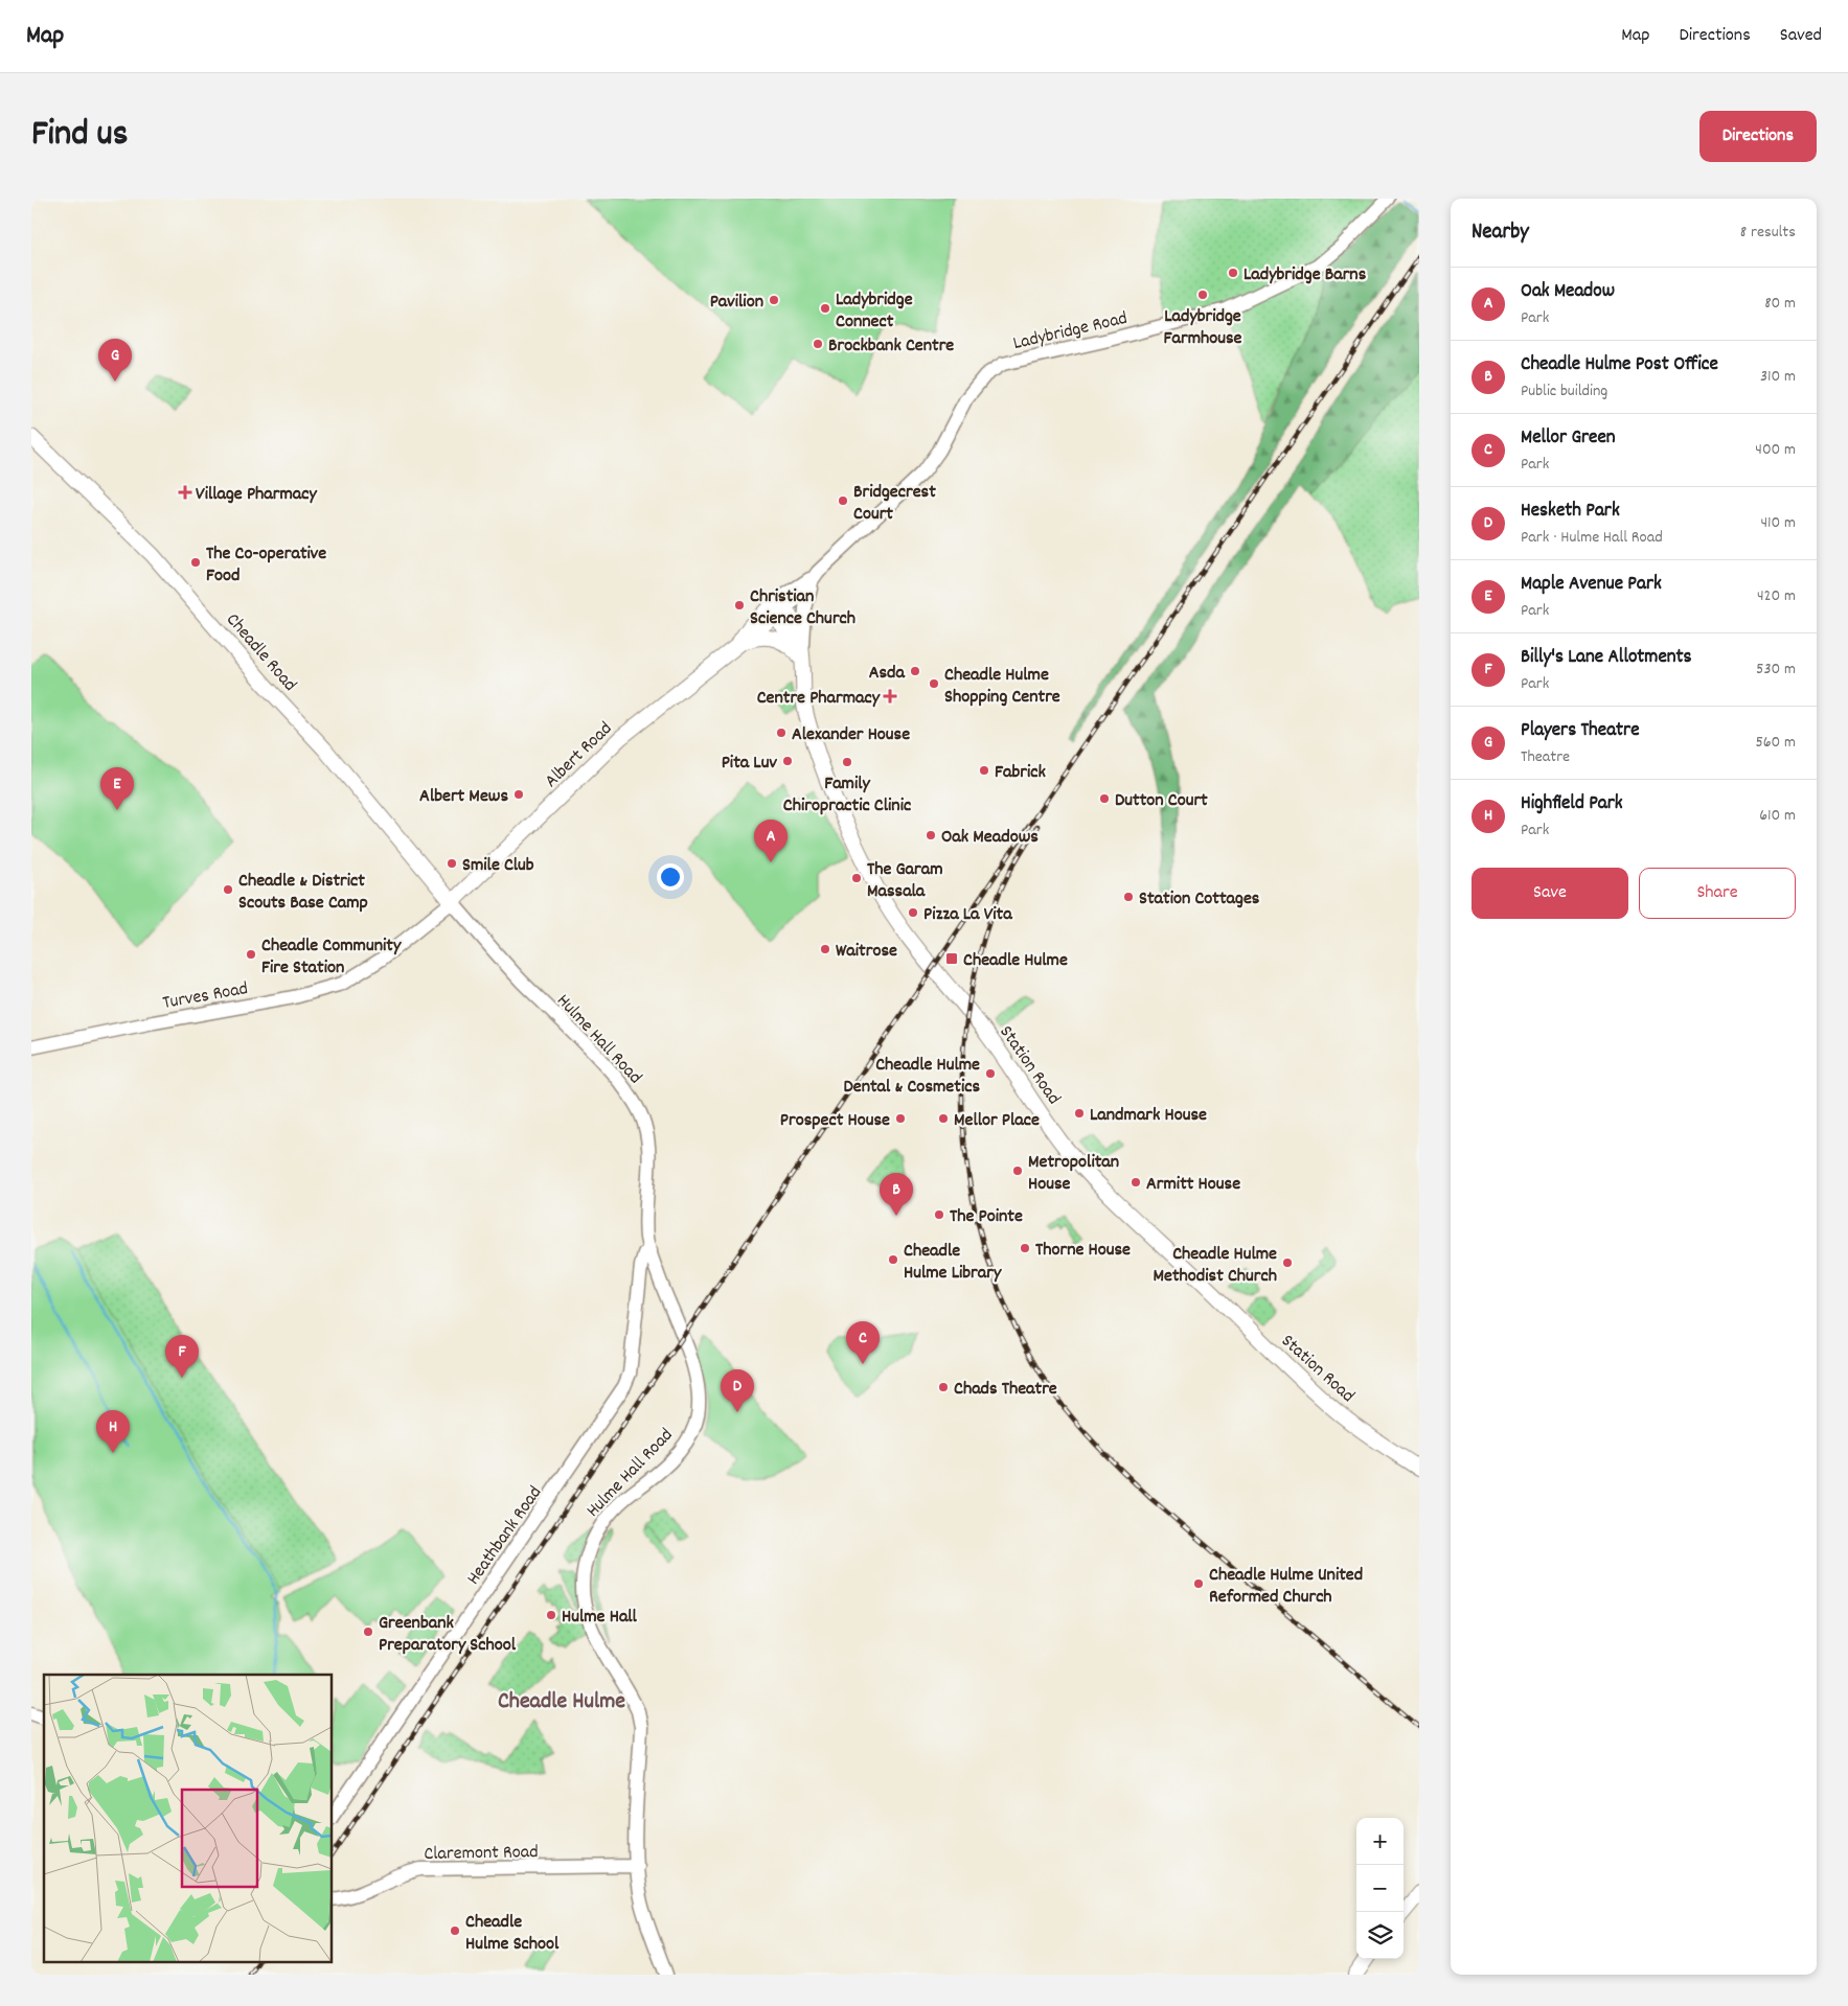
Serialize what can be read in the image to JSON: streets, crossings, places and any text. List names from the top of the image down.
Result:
{
  "streets": {
    "main road": ["Cheadle Road", "Albert Road", "Station Road"],
    "street": [
      "Ladybridge Road",
      "Turves Road",
      "Hulme Hall Road",
      "Heathbank Road",
      "Claremont Road"
    ]
  },
  "crossings": [
    ["Ladybridge Road", "Albert Road"],
    ["Cheadle Road", "Albert Road"],
    ["Cheadle Road", "Turves Road"],
    ["Cheadle Road", "Hulme Hall Road"],
    ["Albert Road", "Turves Road"],
    ["Albert Road", "Hulme Hall Road"],
    ["Albert Road", "Station Road"],
    ["Turves Road", "Hulme Hall Road"],
    ["Hulme Hall Road", "Heathbank Road"],
    ["Hulme Hall Road", "Claremont Road"]
  ],
  "districts": ["Cheadle Hulme"],
  "places": {
    "other": [
      "Ladybridge Barns",
      "Ladybridge Farmhouse",
      "Pavilion",
      "Ladybridge Connect",
      "Brockbank Centre",
      "Bridgecrest Court",
      "The Co-operative Food",
      "Christian Science Church",
      "Asda",
      "Cheadle Hulme Shopping Centre",
      "Alexander House",
      "Pita Luv",
      "Family Chiropractic Clinic",
      "Fabrick",
      "Albert Mews",
      "Dutton Court",
      "Oak Meadows",
      "Smile Club",
      "The Garam Massala",
      "Cheadle & District Scouts Base Camp",
      "Station Cottages",
      "Pizza La Vita",
      "Waitrose",
      "Cheadle Community Fire Station",
      "Cheadle Hulme Dental & Cosmetics",
      "Landmark House",
      "Prospect House",
      "Mellor Place",
      "Metropolitan House",
      "Armitt House",
      "The Pointe",
      "Thorne House",
      "Cheadle Hulme Library",
      "Cheadle Hulme Methodist Church",
      "Chads Theatre",
      "Cheadle Hulme United Reformed Church",
      "Hulme Hall",
      "Greenbank Preparatory School",
      "Cheadle Hulme School"
    ],
    "health": ["Village Pharmacy", "Centre Pharmacy"],
    "transit": ["Cheadle Hulme"]
  },
  "page": {
    "header": "Map",
    "nav": ["Map", "Directions", "Saved"],
    "title": "Find us",
    "buttons": [
      "Directions",
      ["Save", "Share"]
    ],
    "heading": ["Nearby", "8 results"],
    "list": [
      {
        "mark": "A",
        "name": "Oak Meadow",
        "note": "Park",
        "value": "80 m"
      },
      {
        "mark": "B",
        "name": "Cheadle Hulme Post Office",
        "note": "Public building",
        "value": "310 m"
      },
      {
        "mark": "C",
        "name": "Mellor Green",
        "note": "Park",
        "value": "400 m"
      },
      {
        "mark": "D",
        "name": "Hesketh Park",
        "note": "Park · Hulme Hall Road",
        "value": "410 m"
      },
      {
        "mark": "E",
        "name": "Maple Avenue Park",
        "note": "Park",
        "value": "420 m"
      },
      {
        "mark": "F",
        "name": "Billy's Lane Allotments",
        "note": "Park",
        "value": "530 m"
      },
      {
        "mark": "G",
        "name": "Players Theatre",
        "note": "Theatre",
        "value": "560 m"
      },
      {
        "mark": "H",
        "name": "Highfield Park",
        "note": "Park",
        "value": "610 m"
      }
    ],
    "pins": [
      "G",
      "E",
      "A",
      "B",
      "C",
      "F",
      "D",
      "H"
    ],
    "map_buttons": ["+", "−"]
  }
}
